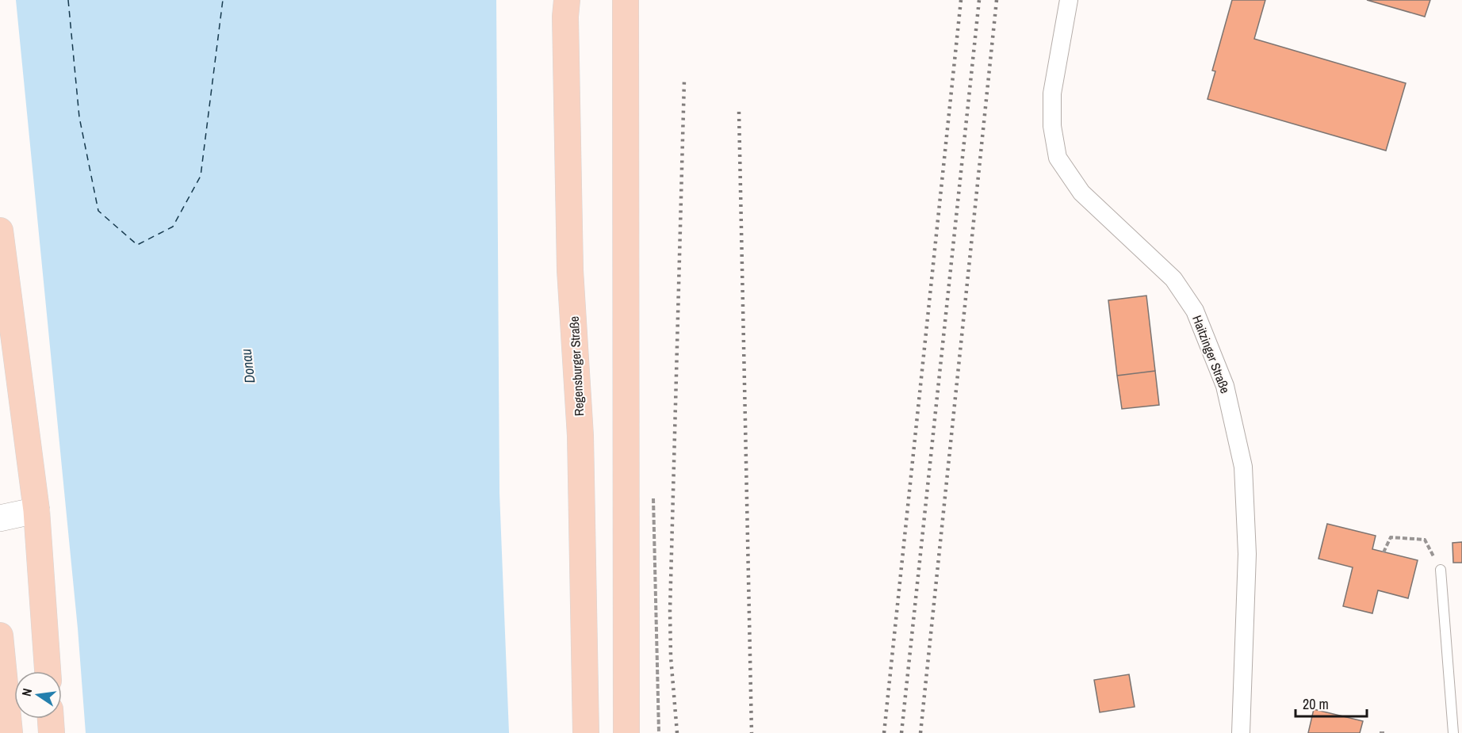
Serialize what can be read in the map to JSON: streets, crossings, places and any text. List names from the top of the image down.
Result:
{
  "streets": {
    "main road": ["Regensburger Straße"],
    "street": ["Haitzinger Straße"]
  },
  "water": ["Donau"],
  "scale_bar": "20 m",
  "north": "left"
}
